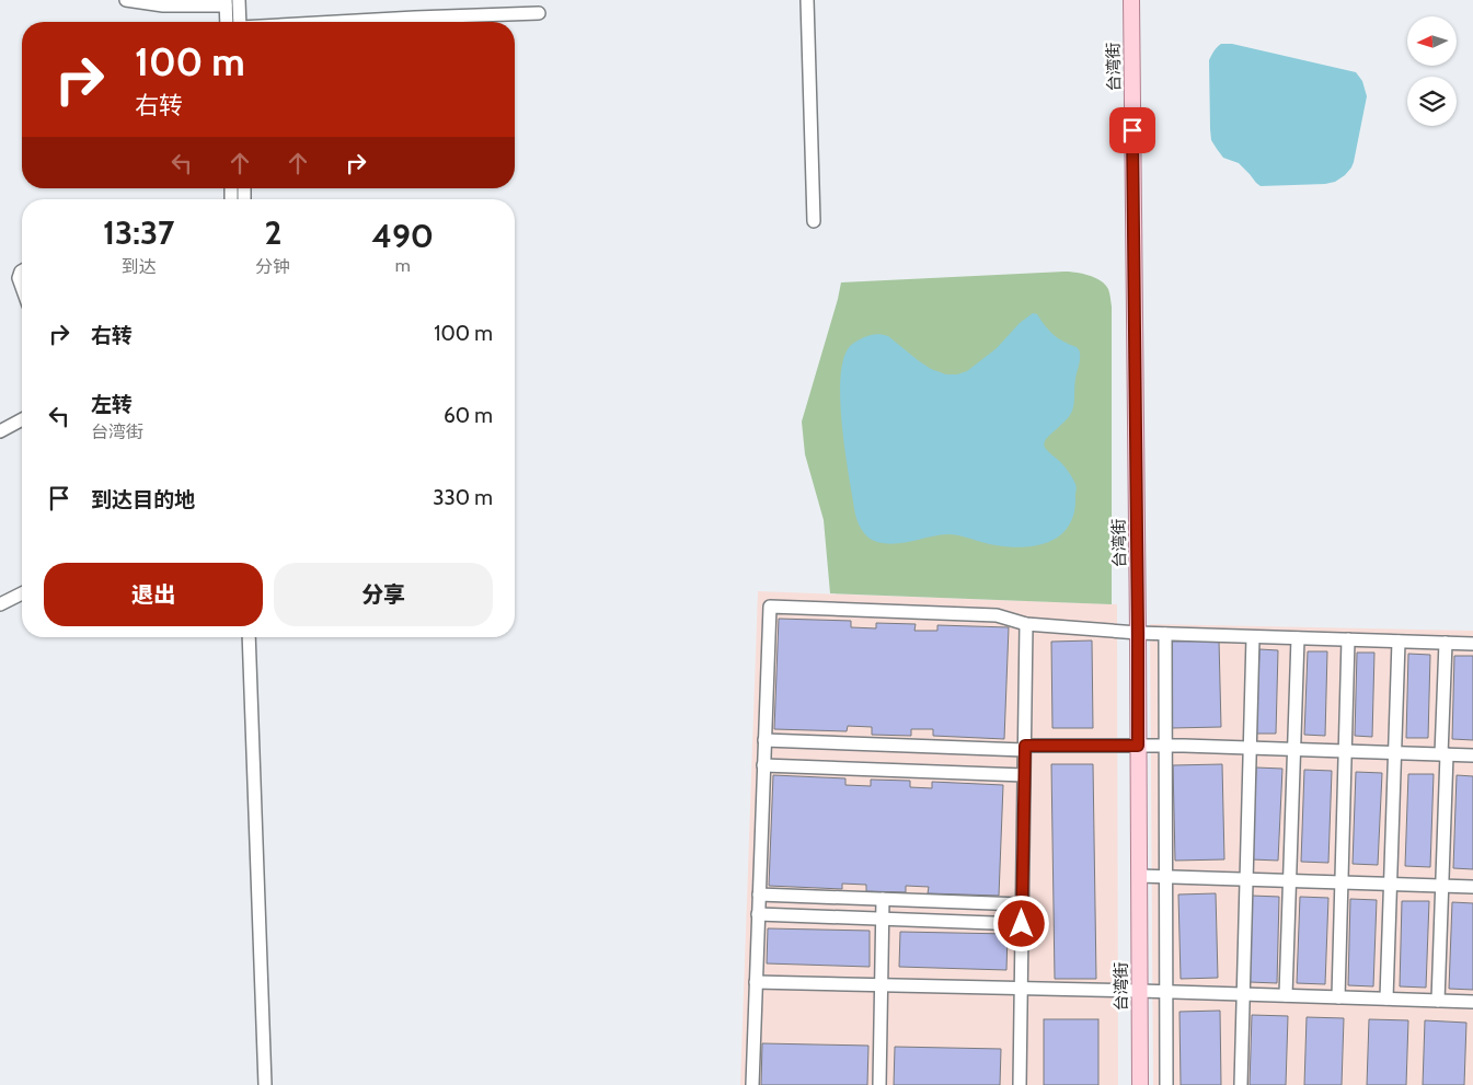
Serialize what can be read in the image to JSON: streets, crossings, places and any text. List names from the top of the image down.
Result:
{
  "streets": {
    "main road": ["台湾街"]
  },
  "north": "left",
  "page": {
    "turn": ["100 m", "右转"],
    "eta": [
      "13:37",
      "到达",
      "2",
      "分钟",
      "490",
      "m"
    ],
    "list": [
      {
        "name": "右转",
        "value": "100 m"
      },
      {
        "name": "左转",
        "note": "台湾街",
        "value": "60 m"
      },
      {
        "name": "到达目的地",
        "value": "330 m"
      }
    ],
    "buttons": ["退出", "分享"]
  }
}
